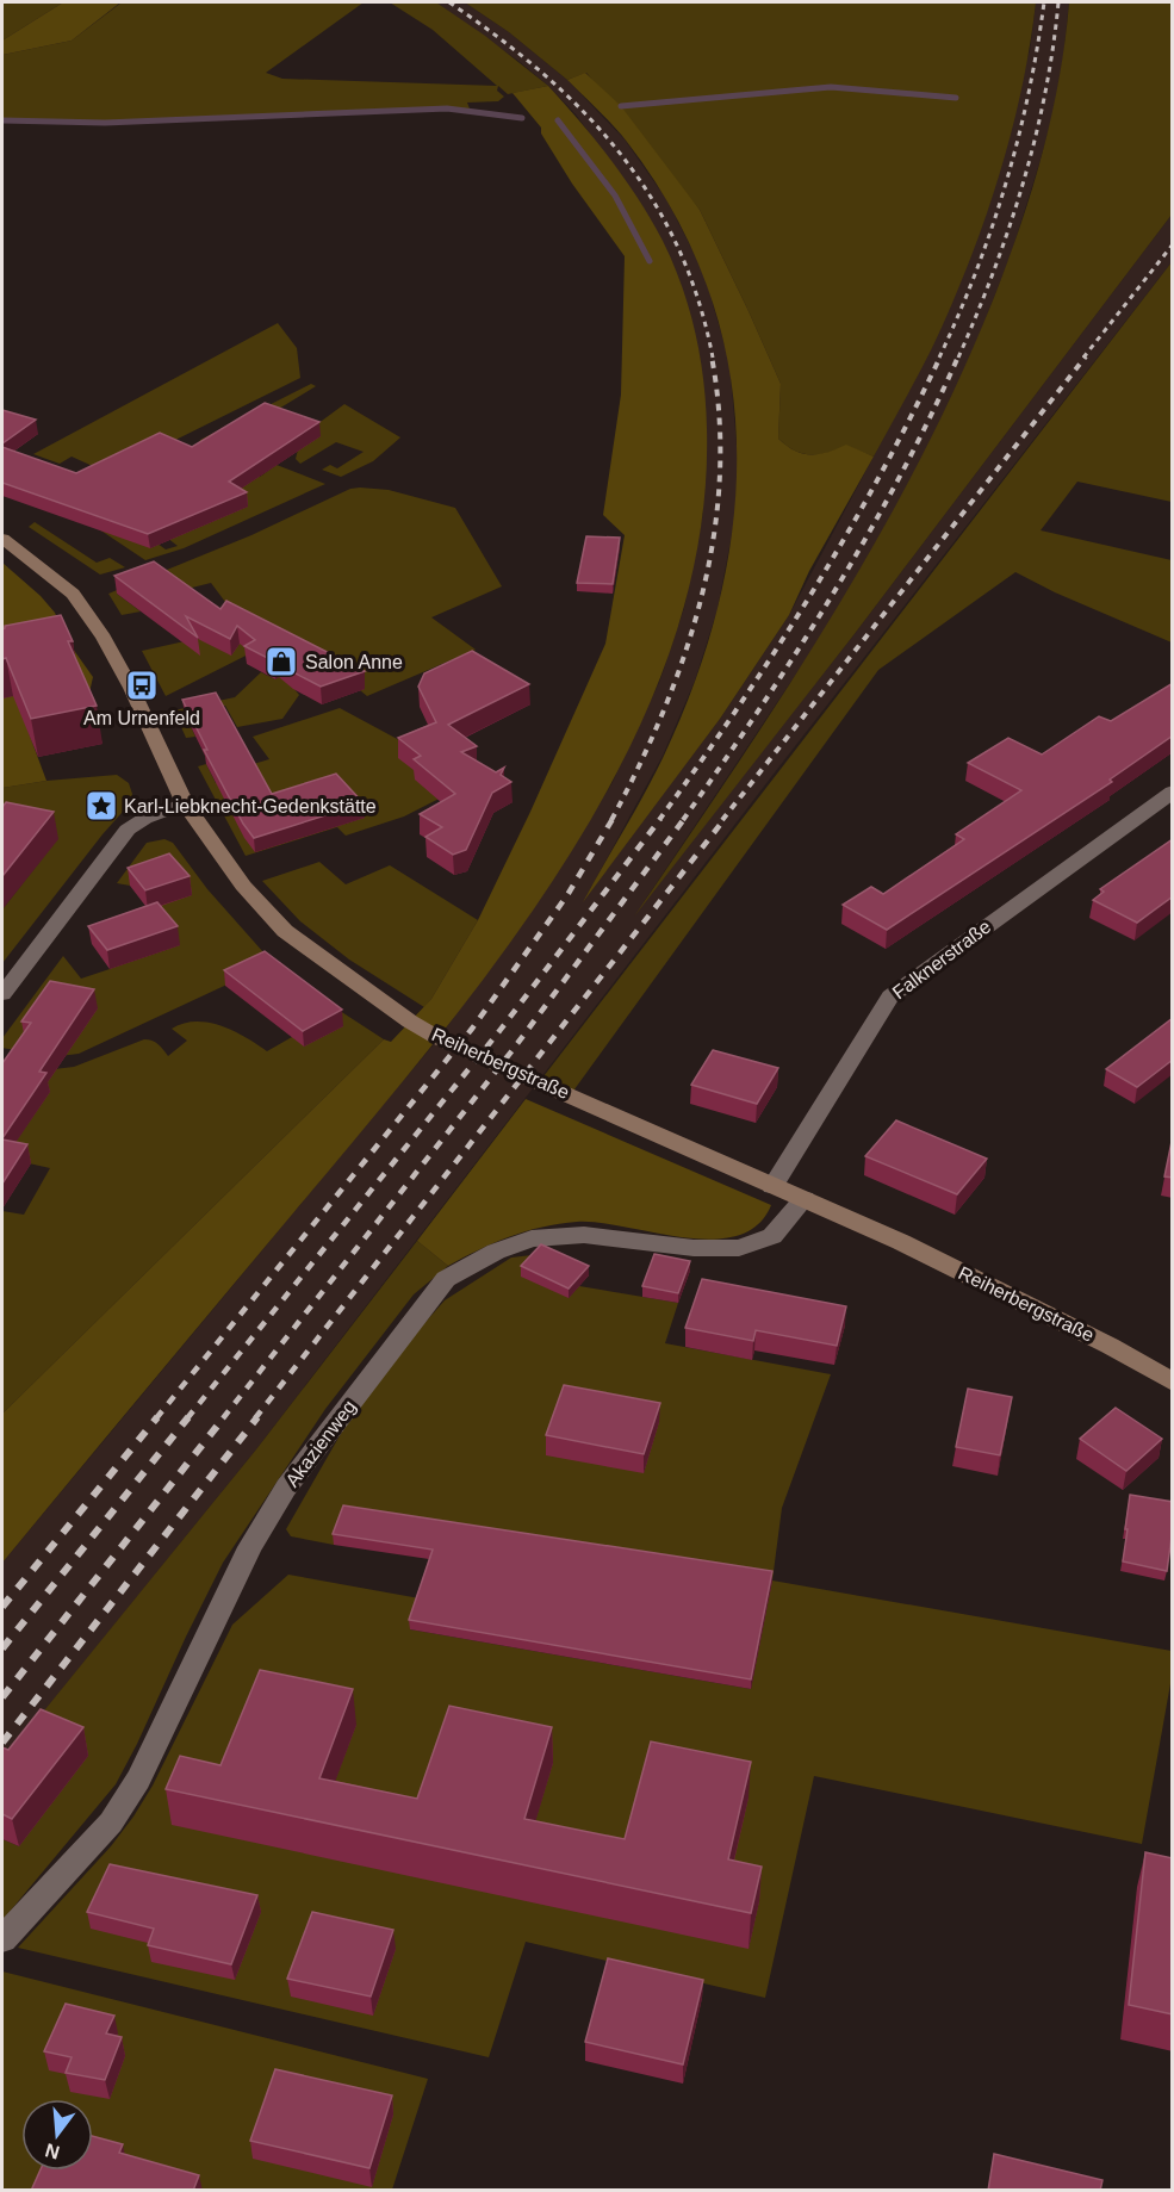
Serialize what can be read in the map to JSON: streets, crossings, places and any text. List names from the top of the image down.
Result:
{
  "streets": {
    "street": ["Falknerstraße", "Reiherbergstraße", "Akazienweg"]
  },
  "crossings": [
    ["Falknerstraße", "Reiherbergstraße"],
    ["Reiherbergstraße", "Akazienweg"]
  ],
  "places": {
    "shop": ["Salon Anne"],
    "bus stop": ["Am Urnenfeld"],
    "place": ["Karl-Liebknecht-Gedenkstätte"]
  },
  "north": "bottom"
}
